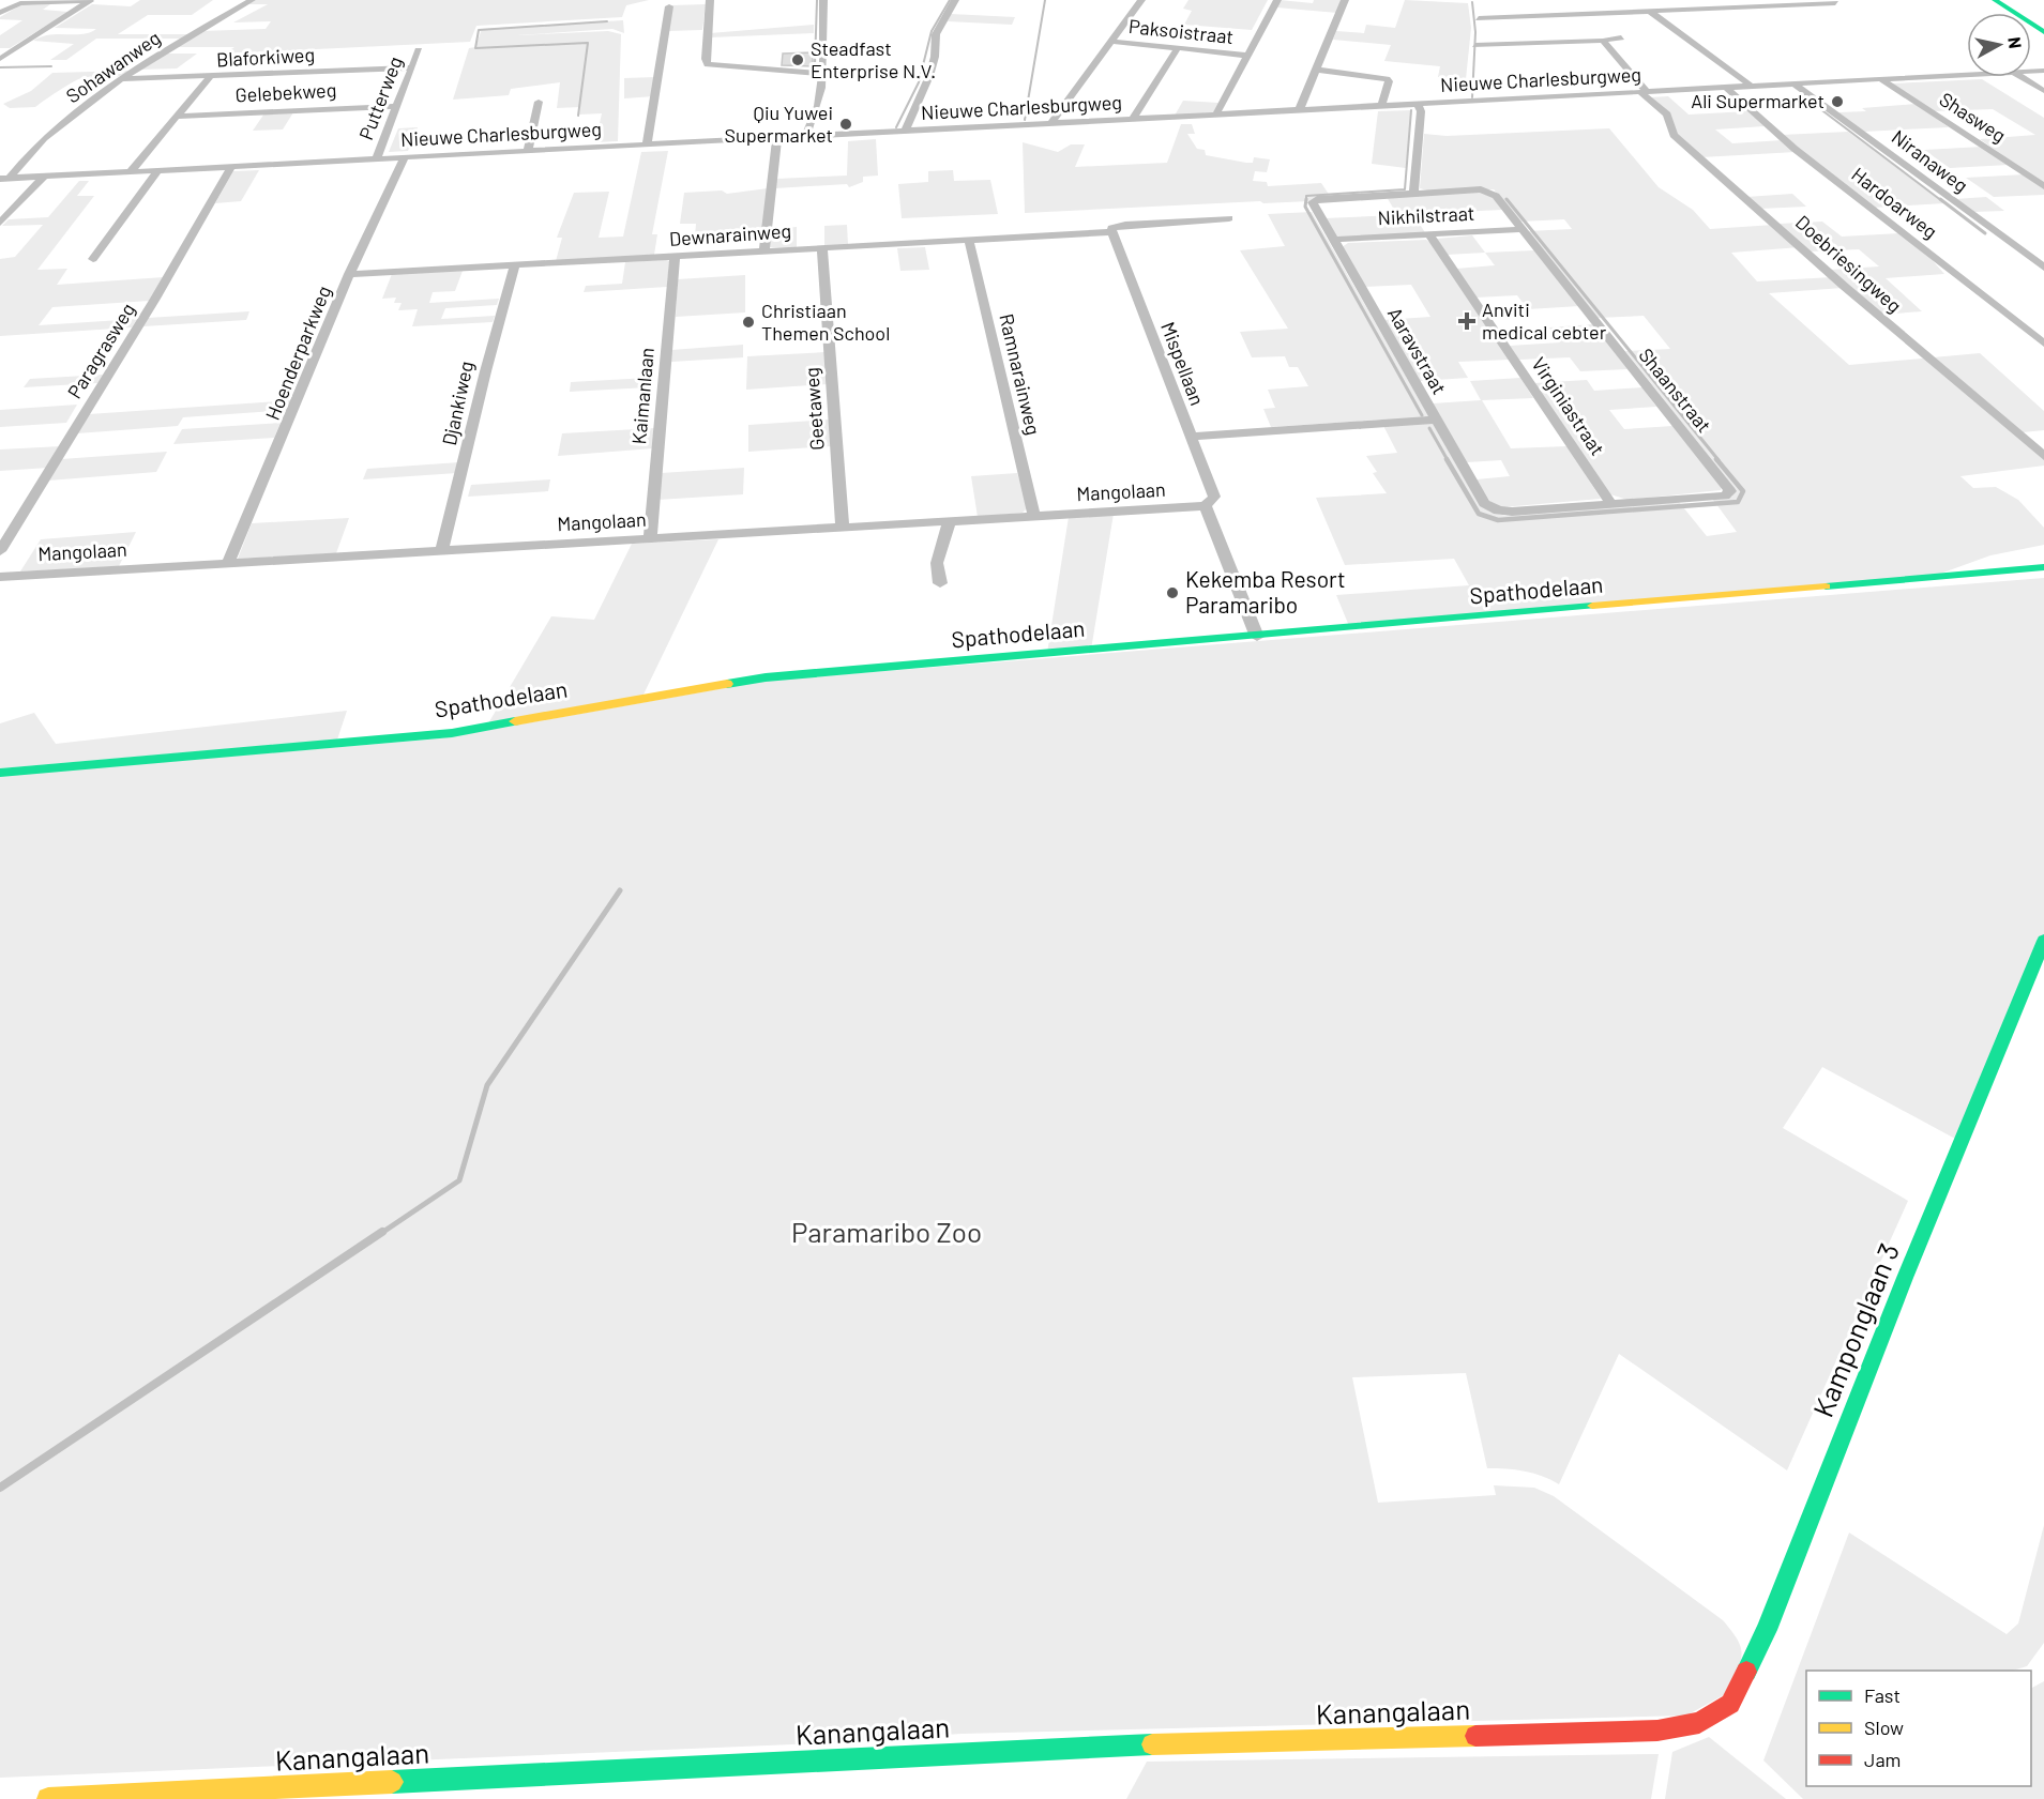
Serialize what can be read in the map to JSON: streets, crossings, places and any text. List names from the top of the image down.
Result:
{
  "streets": {
    "street": [
      "Paksoistraat",
      "Blaforkiweg",
      "Sohawanweg",
      "Nieuwe Charlesburgweg",
      "Gelebekweg",
      "Putterweg",
      "Shasweg",
      "Niranaweg",
      "Hardoarweg",
      "Nikhilstraat",
      "Dewnarainweg",
      "Doebriesingweg",
      "Paragrasweg",
      "Aaravstraat",
      "Hoenderparkweg",
      "Mispellaan",
      "Ramnarainweg",
      "Shaanstraat",
      "Kaimanlaan",
      "Djankiweg",
      "Virginiastraat",
      "Geetaweg",
      "Mangolaan",
      "Spathodelaan",
      "Kamponglaan 3",
      "Kanangalaan"
    ]
  },
  "crossings": [
    ["Blaforkiweg", "Sohawanweg"],
    ["Blaforkiweg", "Putterweg"],
    ["Sohawanweg", "Nieuwe Charlesburgweg"],
    ["Nieuwe Charlesburgweg", "Putterweg"],
    ["Nieuwe Charlesburgweg", "Shasweg"],
    ["Nieuwe Charlesburgweg", "Niranaweg"],
    ["Nieuwe Charlesburgweg", "Hardoarweg"],
    ["Nieuwe Charlesburgweg", "Doebriesingweg"],
    ["Nieuwe Charlesburgweg", "Paragrasweg"],
    ["Nieuwe Charlesburgweg", "Hoenderparkweg"],
    ["Gelebekweg", "Putterweg"],
    ["Nikhilstraat", "Aaravstraat"],
    ["Nikhilstraat", "Shaanstraat"],
    ["Nikhilstraat", "Virginiastraat"],
    ["Dewnarainweg", "Hoenderparkweg"],
    ["Dewnarainweg", "Mispellaan"],
    ["Dewnarainweg", "Ramnarainweg"],
    ["Dewnarainweg", "Kaimanlaan"],
    ["Dewnarainweg", "Djankiweg"],
    ["Dewnarainweg", "Geetaweg"],
    ["Aaravstraat", "Shaanstraat"],
    ["Hoenderparkweg", "Mangolaan"],
    ["Mispellaan", "Mangolaan"],
    ["Ramnarainweg", "Mangolaan"],
    ["Shaanstraat", "Virginiastraat"],
    ["Kaimanlaan", "Mangolaan"],
    ["Djankiweg", "Mangolaan"],
    ["Geetaweg", "Mangolaan"],
    ["Kamponglaan 3", "Kanangalaan"]
  ],
  "parks": ["Paramaribo Zoo"],
  "places": {
    "other": [
      "Steadfast Enterprise N.V.",
      "Ali Supermarket",
      "Qiu Yuwei Supermarket",
      "Christiaan Themen School",
      "Kekemba Resort Paramaribo"
    ],
    "health": ["Anviti medical cebter"]
  },
  "legend": ["Fast", "Slow", "Jam"],
  "north": "right"
}
